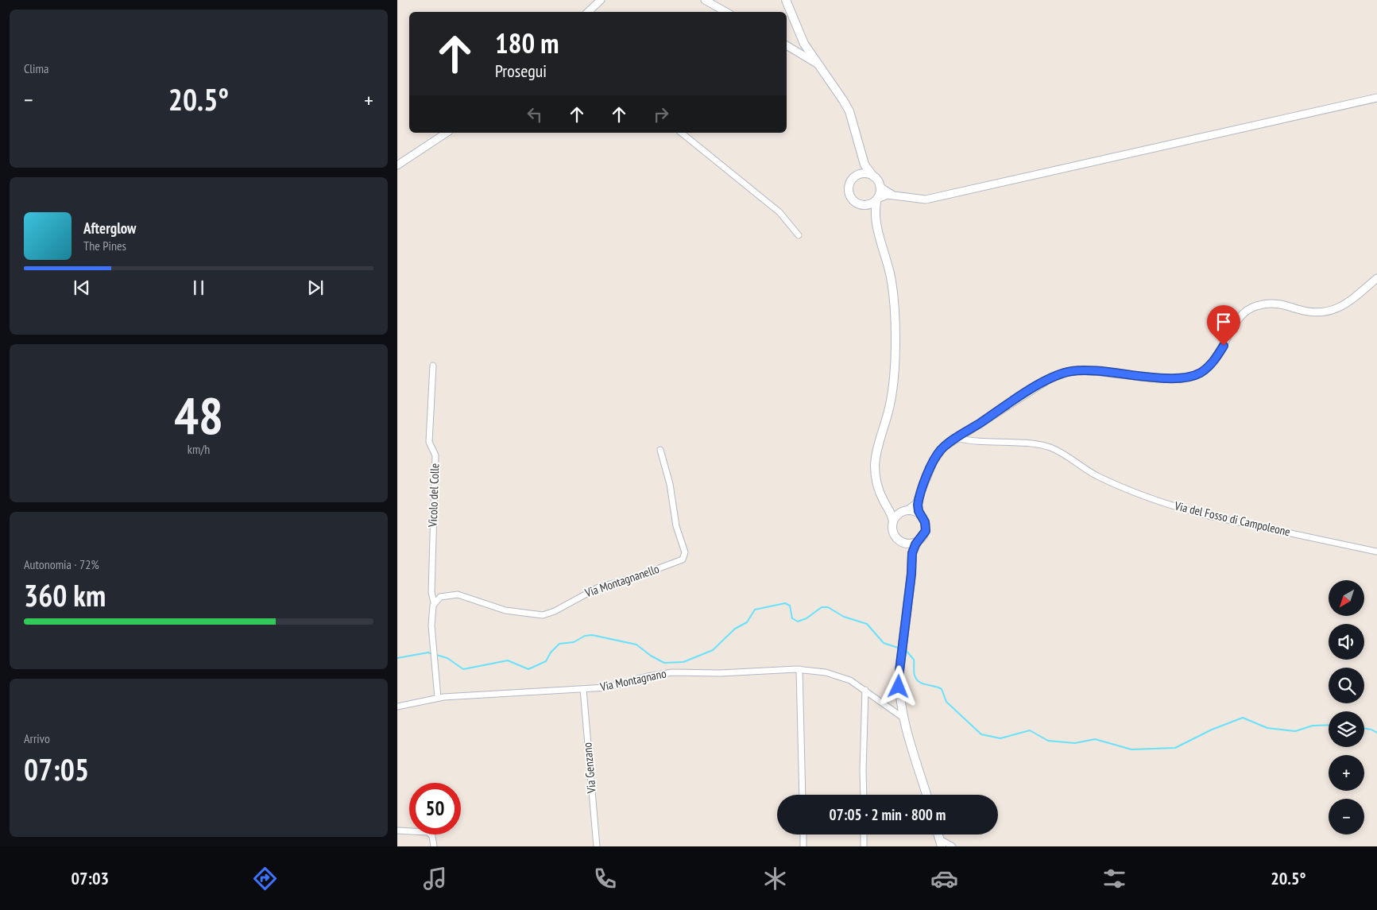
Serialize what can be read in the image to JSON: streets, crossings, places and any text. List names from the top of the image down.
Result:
{
  "streets": {
    "street": [
      "Vicolo del Colle",
      "Via del Fosso di Campoleone",
      "Via Montagnanello",
      "Via Montagnano",
      "Via Genzano"
    ]
  },
  "crossings": [
    ["Vicolo del Colle", "Via Montagnanello"],
    ["Via Montagnano", "Via Genzano"]
  ],
  "north": "bottom left",
  "page": {
    "tile": [
      "Clima",
      ["48", "km/h"],
      ["Autonomia · 72%", "360 km"],
      ["Arrivo", "07:05"]
    ],
    "turn": ["180 m", "Prosegui"],
    "heat": ["−", "20.5°", "+"],
    "song": ["Afterglow", "The Pines"],
    "map_buttons": ["+", "−"],
    "limit": "50",
    "trip": "07:05 · 2 min · 800 m",
    "tabs": ["07:03", "20.5°"]
  }
}
